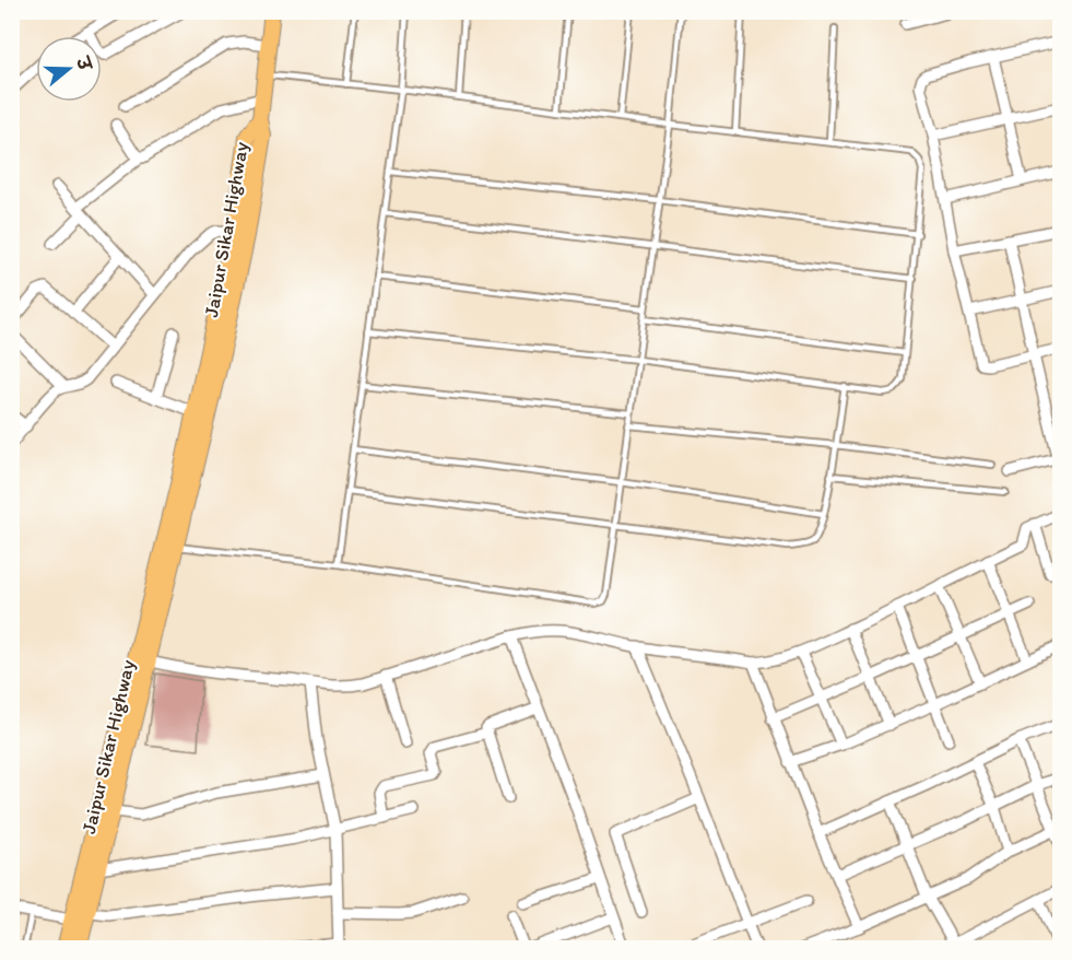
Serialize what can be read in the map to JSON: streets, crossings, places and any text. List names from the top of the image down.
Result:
{
  "streets": {
    "main road": ["Jaipur Sikar Highway"]
  },
  "north": "right"
}
